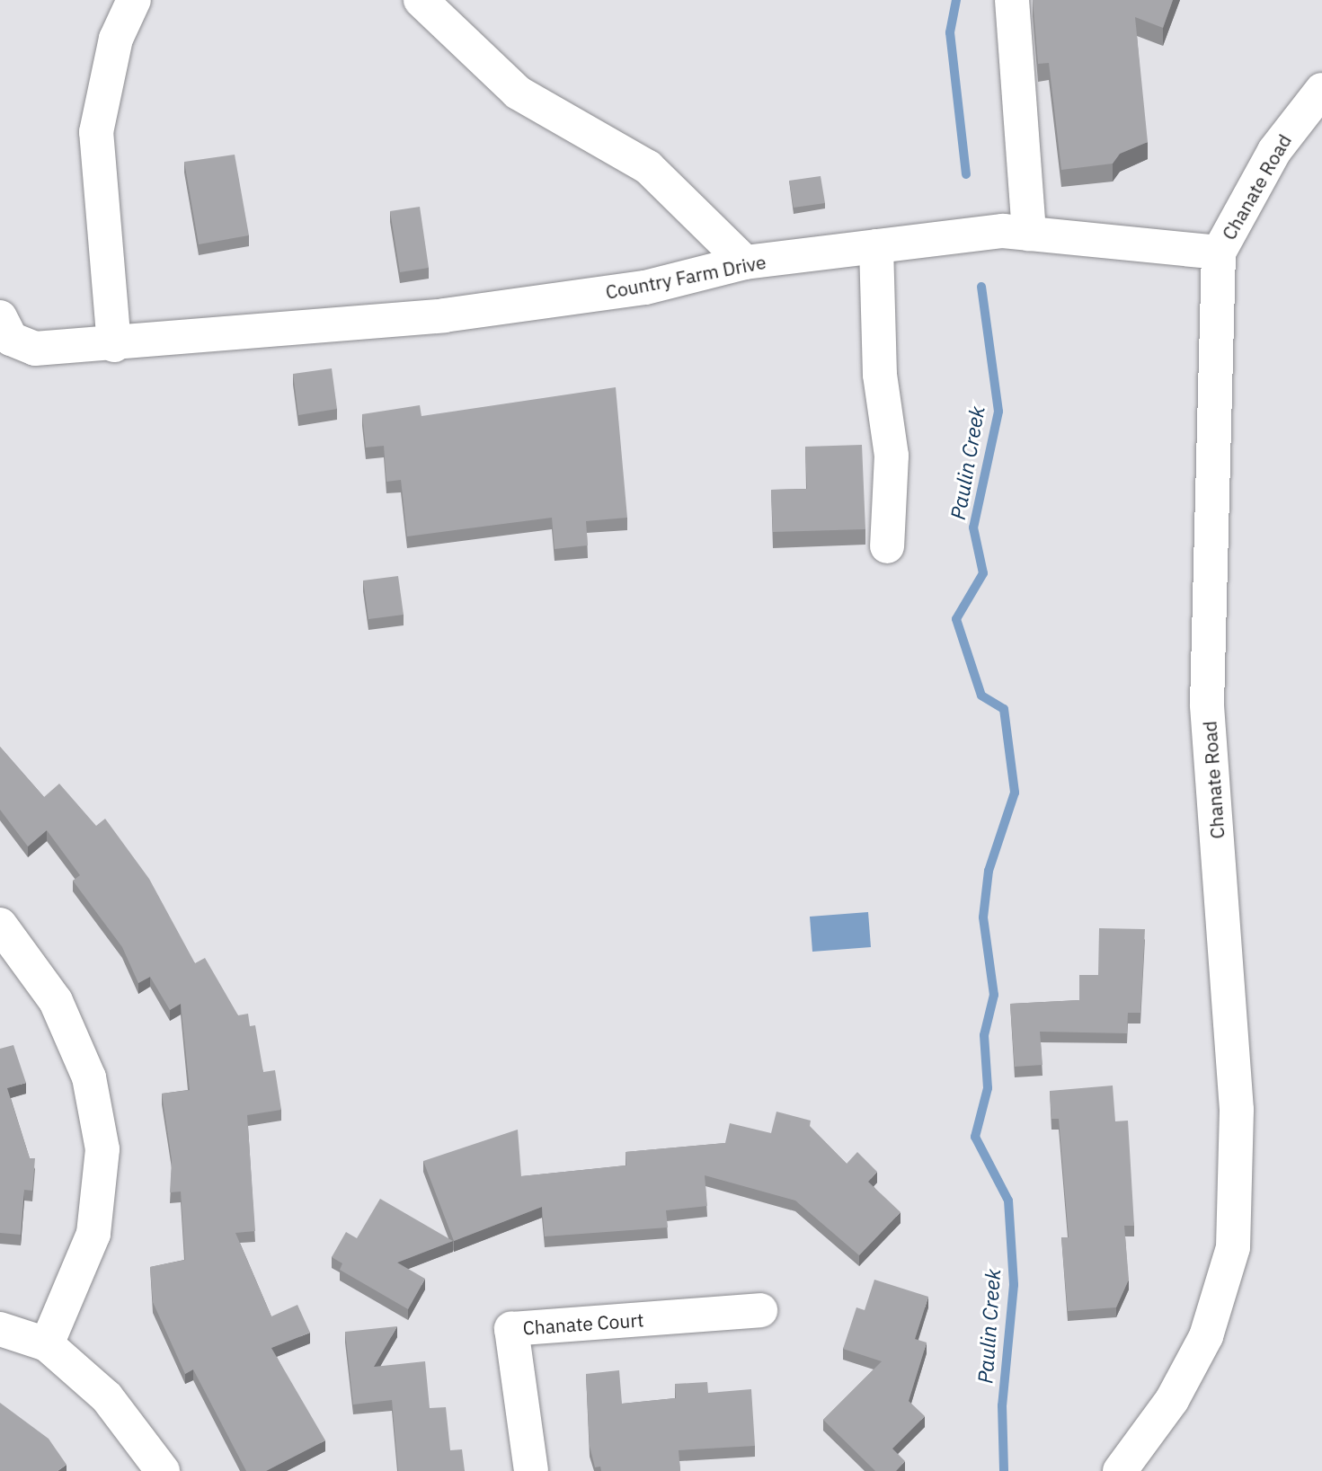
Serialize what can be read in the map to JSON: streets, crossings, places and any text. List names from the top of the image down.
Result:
{
  "streets": {
    "street": ["Chanate Road", "Country Farm Drive", "Chanate Court"]
  },
  "crossings": [
    ["Chanate Road", "Country Farm Drive"]
  ],
  "water": ["Paulin Creek"]
}
